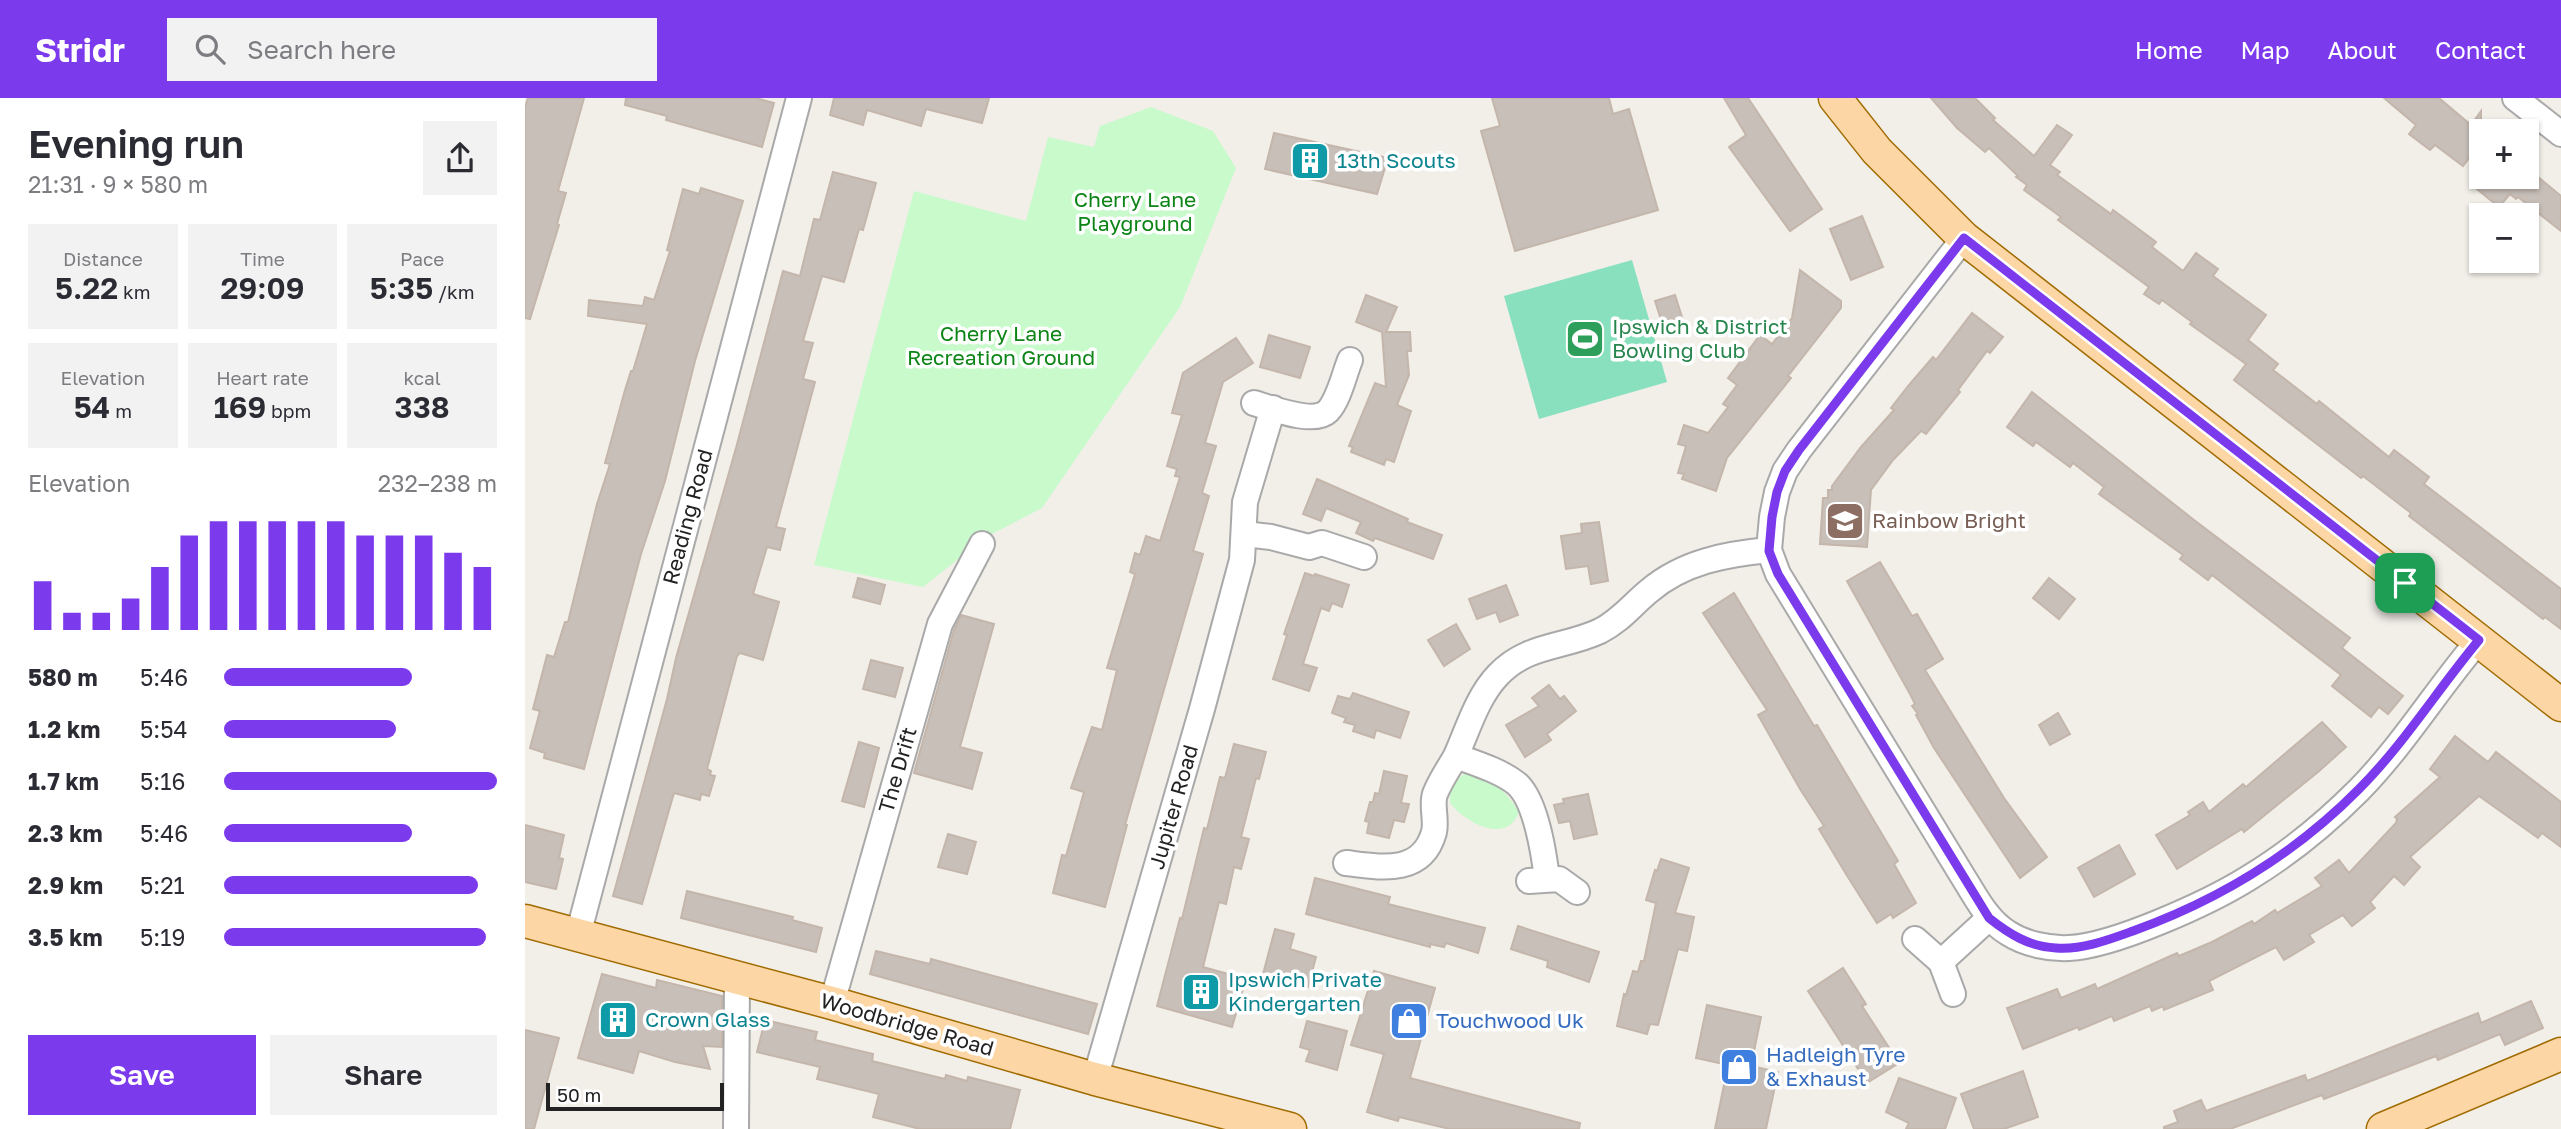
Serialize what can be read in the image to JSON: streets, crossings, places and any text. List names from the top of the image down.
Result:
{
  "streets": {
    "main road": ["Woodbridge Road"],
    "street": ["Reading Road", "The Drift", "Jupiter Road"]
  },
  "crossings": [
    ["Reading Road", "Woodbridge Road"],
    ["The Drift", "Woodbridge Road"],
    ["Jupiter Road", "Woodbridge Road"]
  ],
  "parks": ["Cherry Lane Playground", "Cherry Lane Recreation Ground"],
  "places": {
    "building": ["13th Scouts", "Ipswich Private Kindergarten", "Crown Glass"],
    "sports": ["Ipswich & District Bowling Club"],
    "school or university": ["Rainbow Bright"],
    "shop": ["Touchwood Uk", "Hadleigh Tyre & Exhaust"]
  },
  "scale_bar": "50 m",
  "page": {
    "header": "Stridr",
    "search": "Search here",
    "nav": [
      "Home",
      "Map",
      "About",
      "Contact"
    ],
    "heading": ["Evening run", "21:31 · 9 × 580 m"],
    "map_buttons": ["+", "−"],
    "stats": [
      ["Distance", "5.22 km"],
      ["Time", "29:09"],
      ["Pace", "5:35 /km"],
      ["Elevation", "54 m"],
      ["Heart rate", "169 bpm"],
      ["kcal", "338"]
    ],
    "chart": ["Elevation", "232–238 m"],
    "list": [
      {
        "name": "580 m",
        "note": "5:46"
      },
      {
        "name": "1.2 km",
        "note": "5:54"
      },
      {
        "name": "1.7 km",
        "note": "5:16"
      },
      {
        "name": "2.3 km",
        "note": "5:46"
      },
      {
        "name": "2.9 km",
        "note": "5:21"
      },
      {
        "name": "3.5 km",
        "note": "5:19"
      }
    ],
    "buttons": ["Save", "Share"],
    "scale": "50 m"
  }
}
